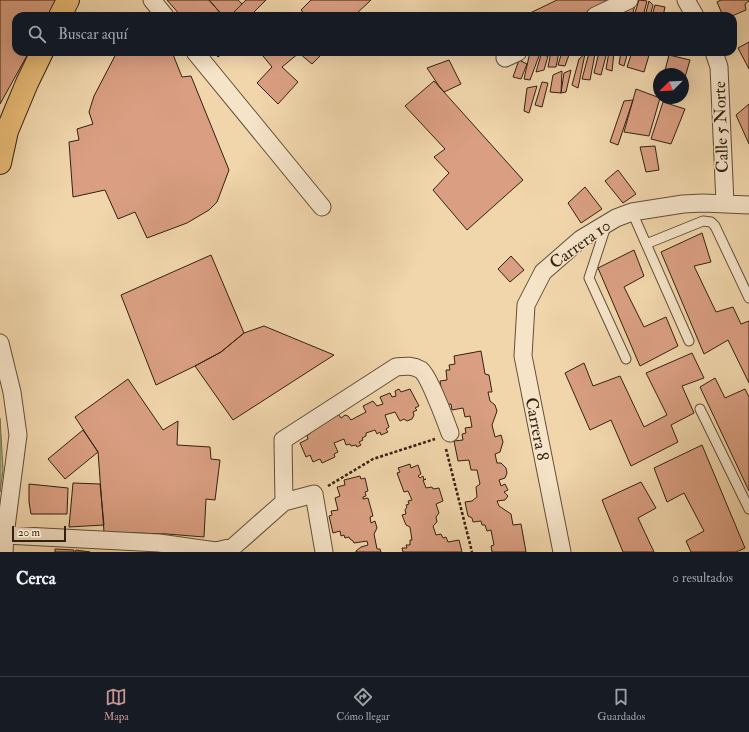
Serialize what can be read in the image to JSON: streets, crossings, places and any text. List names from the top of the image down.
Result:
{
  "streets": {
    "street": ["Calle 5 Norte", "Carrera 10", "Carrera 8"]
  },
  "crossings": [
    ["Calle 5 Norte", "Carrera 10"],
    ["Carrera 10", "Carrera 8"]
  ],
  "scale_bar": "20 m",
  "north": "bottom left",
  "page": {
    "search": "Buscar aquí",
    "scale": "20 m",
    "heading": ["Cerca", "0 resultados"],
    "nav": ["Mapa", "Cómo llegar", "Guardados"]
  }
}
